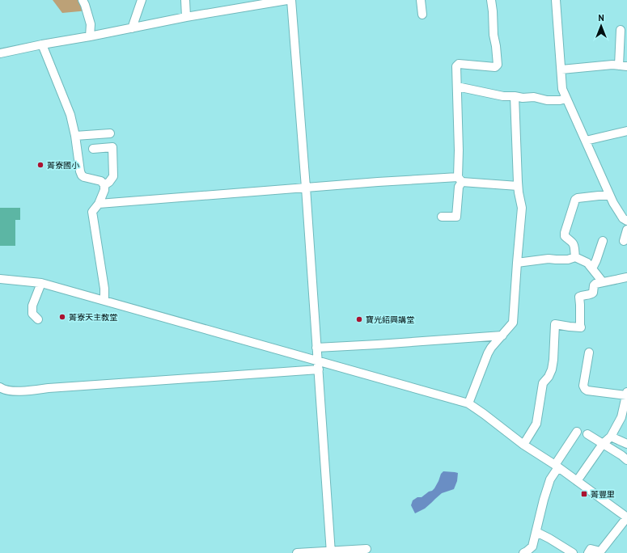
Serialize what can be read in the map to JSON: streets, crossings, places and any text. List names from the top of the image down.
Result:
{
  "places": {
    "other": ["菁寮國小", "菁寮天主教堂", "寶光紹興講堂"],
    "transit": ["菁豐里"]
  },
  "north": "top"
}
